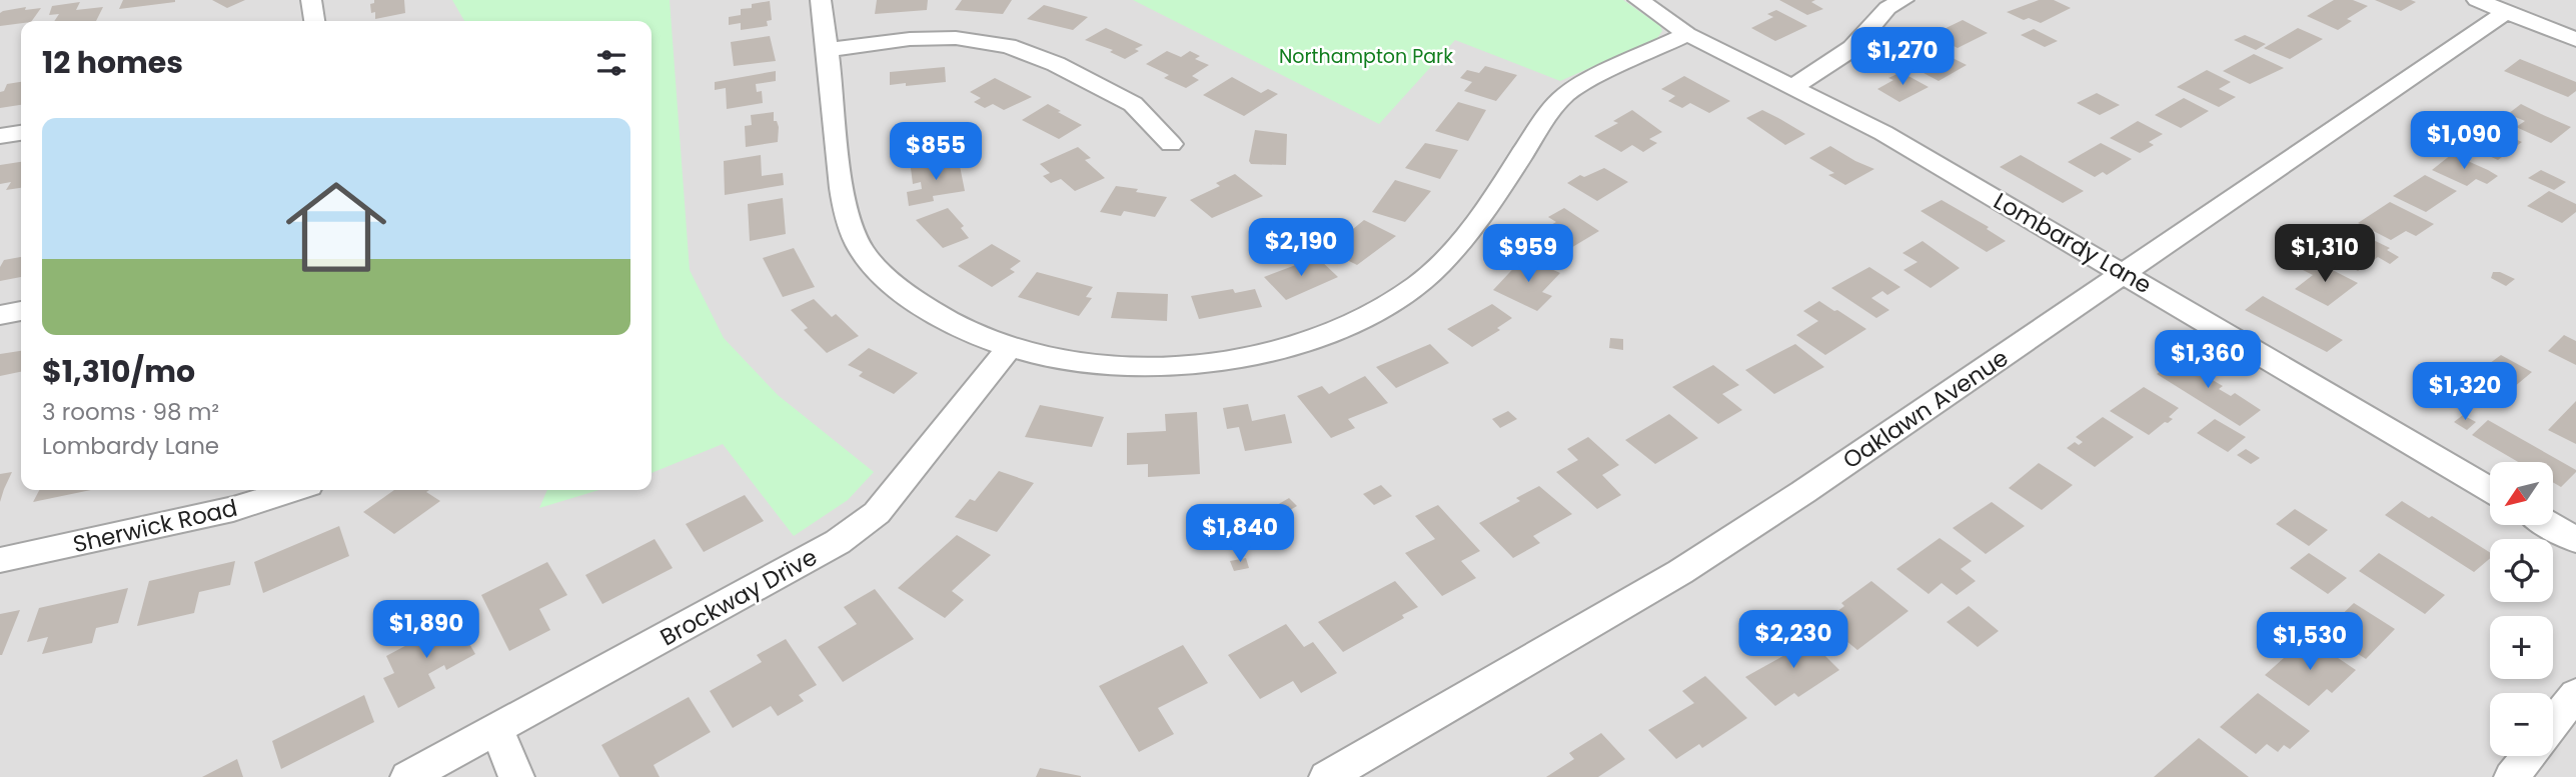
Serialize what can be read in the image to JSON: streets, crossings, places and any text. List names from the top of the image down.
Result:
{
  "streets": {
    "street": [
      "Lombardy Lane",
      "Oaklawn Avenue",
      "Sherwick Road",
      "Brockway Drive"
    ]
  },
  "crossings": [
    ["Lombardy Lane", "Oaklawn Avenue"]
  ],
  "parks": ["Northampton Park"],
  "north": "bottom left",
  "page": {
    "heading": "12 homes",
    "price": [
      "$1,270",
      "$1,090",
      "$855",
      "$2,190",
      "$959",
      "$1,310",
      "$1,360",
      "$1,320",
      "$1,840",
      "$1,890",
      "$2,230",
      "$1,530"
    ],
    "list": [
      {
        "name": "$1,310/mo",
        "note": "3 rooms · 98 m² · Lombardy Lane"
      }
    ],
    "map_buttons": ["+", "−"]
  }
}
